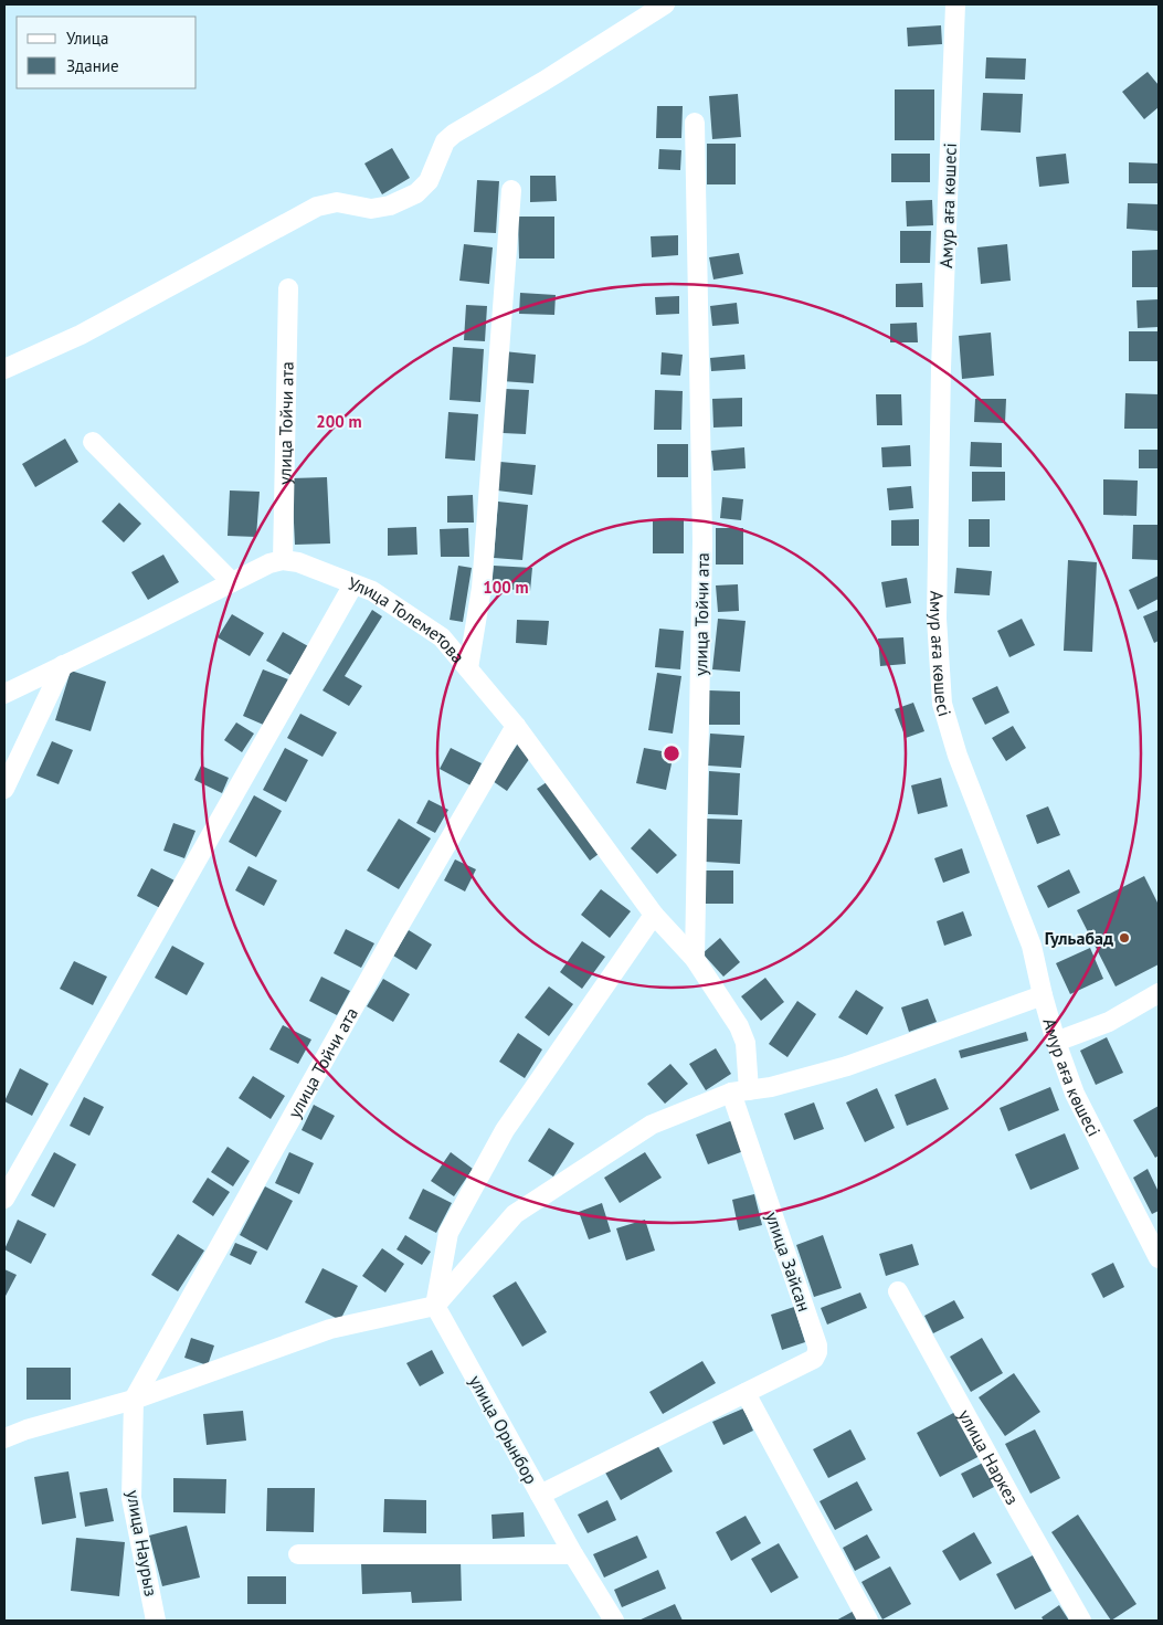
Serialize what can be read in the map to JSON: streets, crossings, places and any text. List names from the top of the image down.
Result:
{
  "streets": {
    "street": [
      "Амур аға көшесі",
      "улица Тойчи ата",
      "Улица Толеметова",
      "улица Зайсан",
      "улица Орынбор",
      "улица Наркез",
      "улица Наурыз"
    ]
  },
  "crossings": [
    ["улица Тойчи ата", "Улица Толеметова"],
    ["улица Тойчи ата", "улица Наурыз"],
    ["улица Зайсан", "улица Орынбор"]
  ],
  "places": ["Гульабад"],
  "legend": ["Улица", "Здание"],
  "rings": ["200 m", "100 m"]
}
